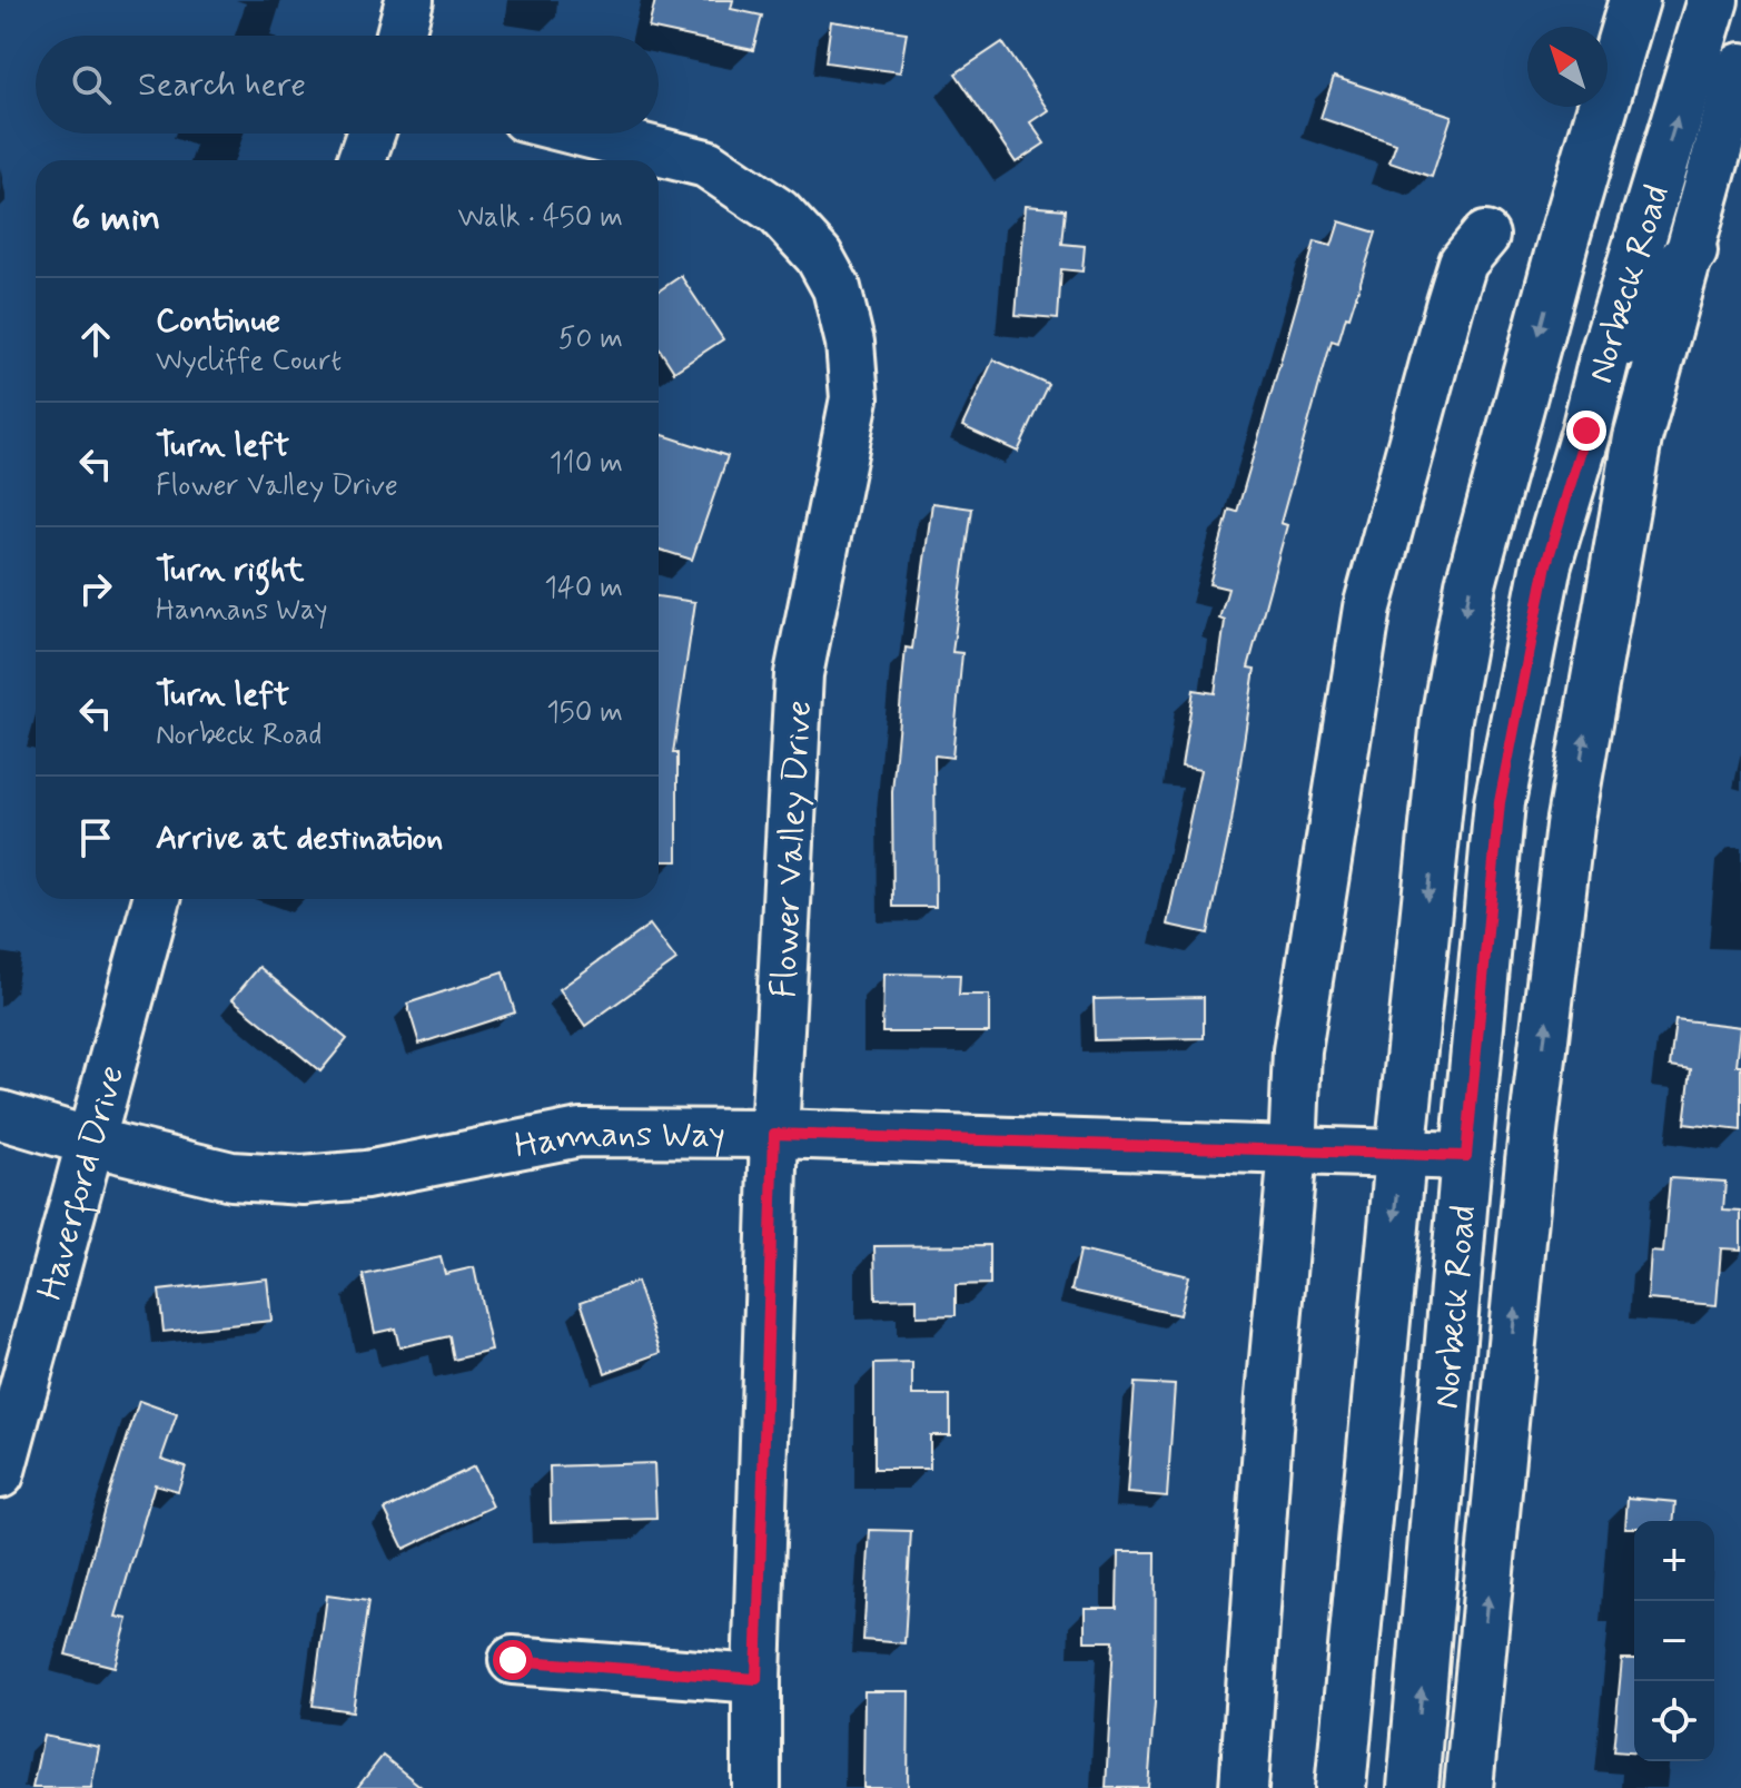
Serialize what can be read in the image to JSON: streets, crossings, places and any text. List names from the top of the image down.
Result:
{
  "streets": {
    "main road": ["Norbeck Road"],
    "street": ["Flower Valley Drive", "Hannans Way", "Haverford Drive"]
  },
  "crossings": [
    ["Norbeck Road", "Hannans Way"],
    ["Flower Valley Drive", "Hannans Way"],
    ["Hannans Way", "Haverford Drive"]
  ],
  "north": "top left",
  "page": {
    "search": "Search here",
    "heading": ["6 min", "Walk · 450 m"],
    "list": [
      ["Continue", "Wycliffe Court", "50 m"],
      ["Turn left", "Flower Valley Drive", "110 m"],
      ["Turn right", "Hannans Way", "140 m"],
      ["Turn left", "Norbeck Road", "150 m"],
      "Arrive at destination"
    ],
    "map_buttons": ["+", "−"]
  }
}
